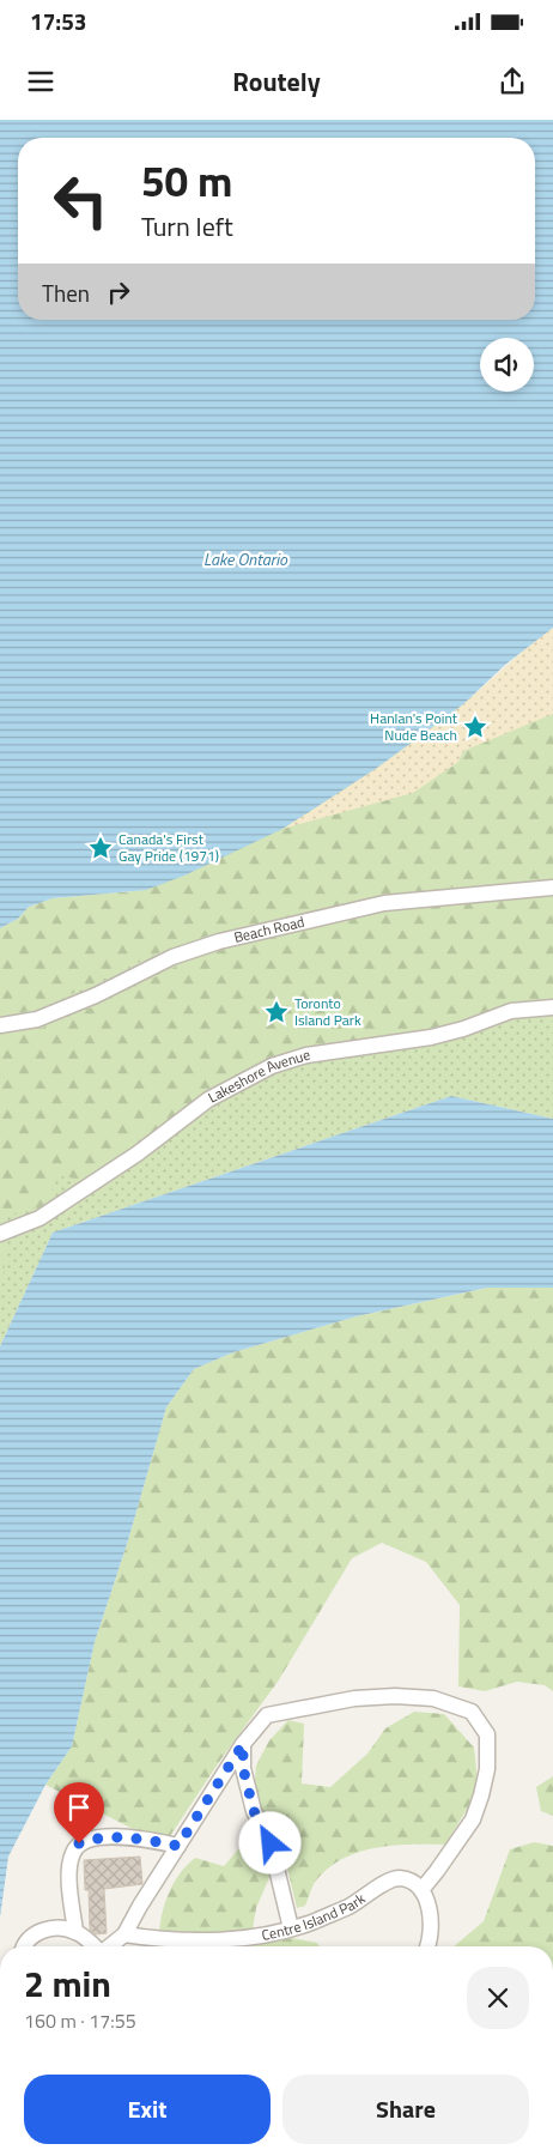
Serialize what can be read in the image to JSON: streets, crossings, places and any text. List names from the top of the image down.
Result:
{
  "streets": {
    "lane": ["Beach Road", "Lakeshore Avenue", "Centre Island Park"]
  },
  "water": ["Lake Ontario"],
  "places": {
    "place": ["Hanlan's Point Nude Beach", "Canada's First Gay Pride (1971)", "Toronto Island Park"]
  },
  "page": {
    "status": "17:53",
    "header": "Routely",
    "turn": ["50 m", "Turn left"],
    "then": "Then",
    "heading": ["2 min", "160 m · 17:55"],
    "buttons": ["Exit", "Share"]
  }
}
